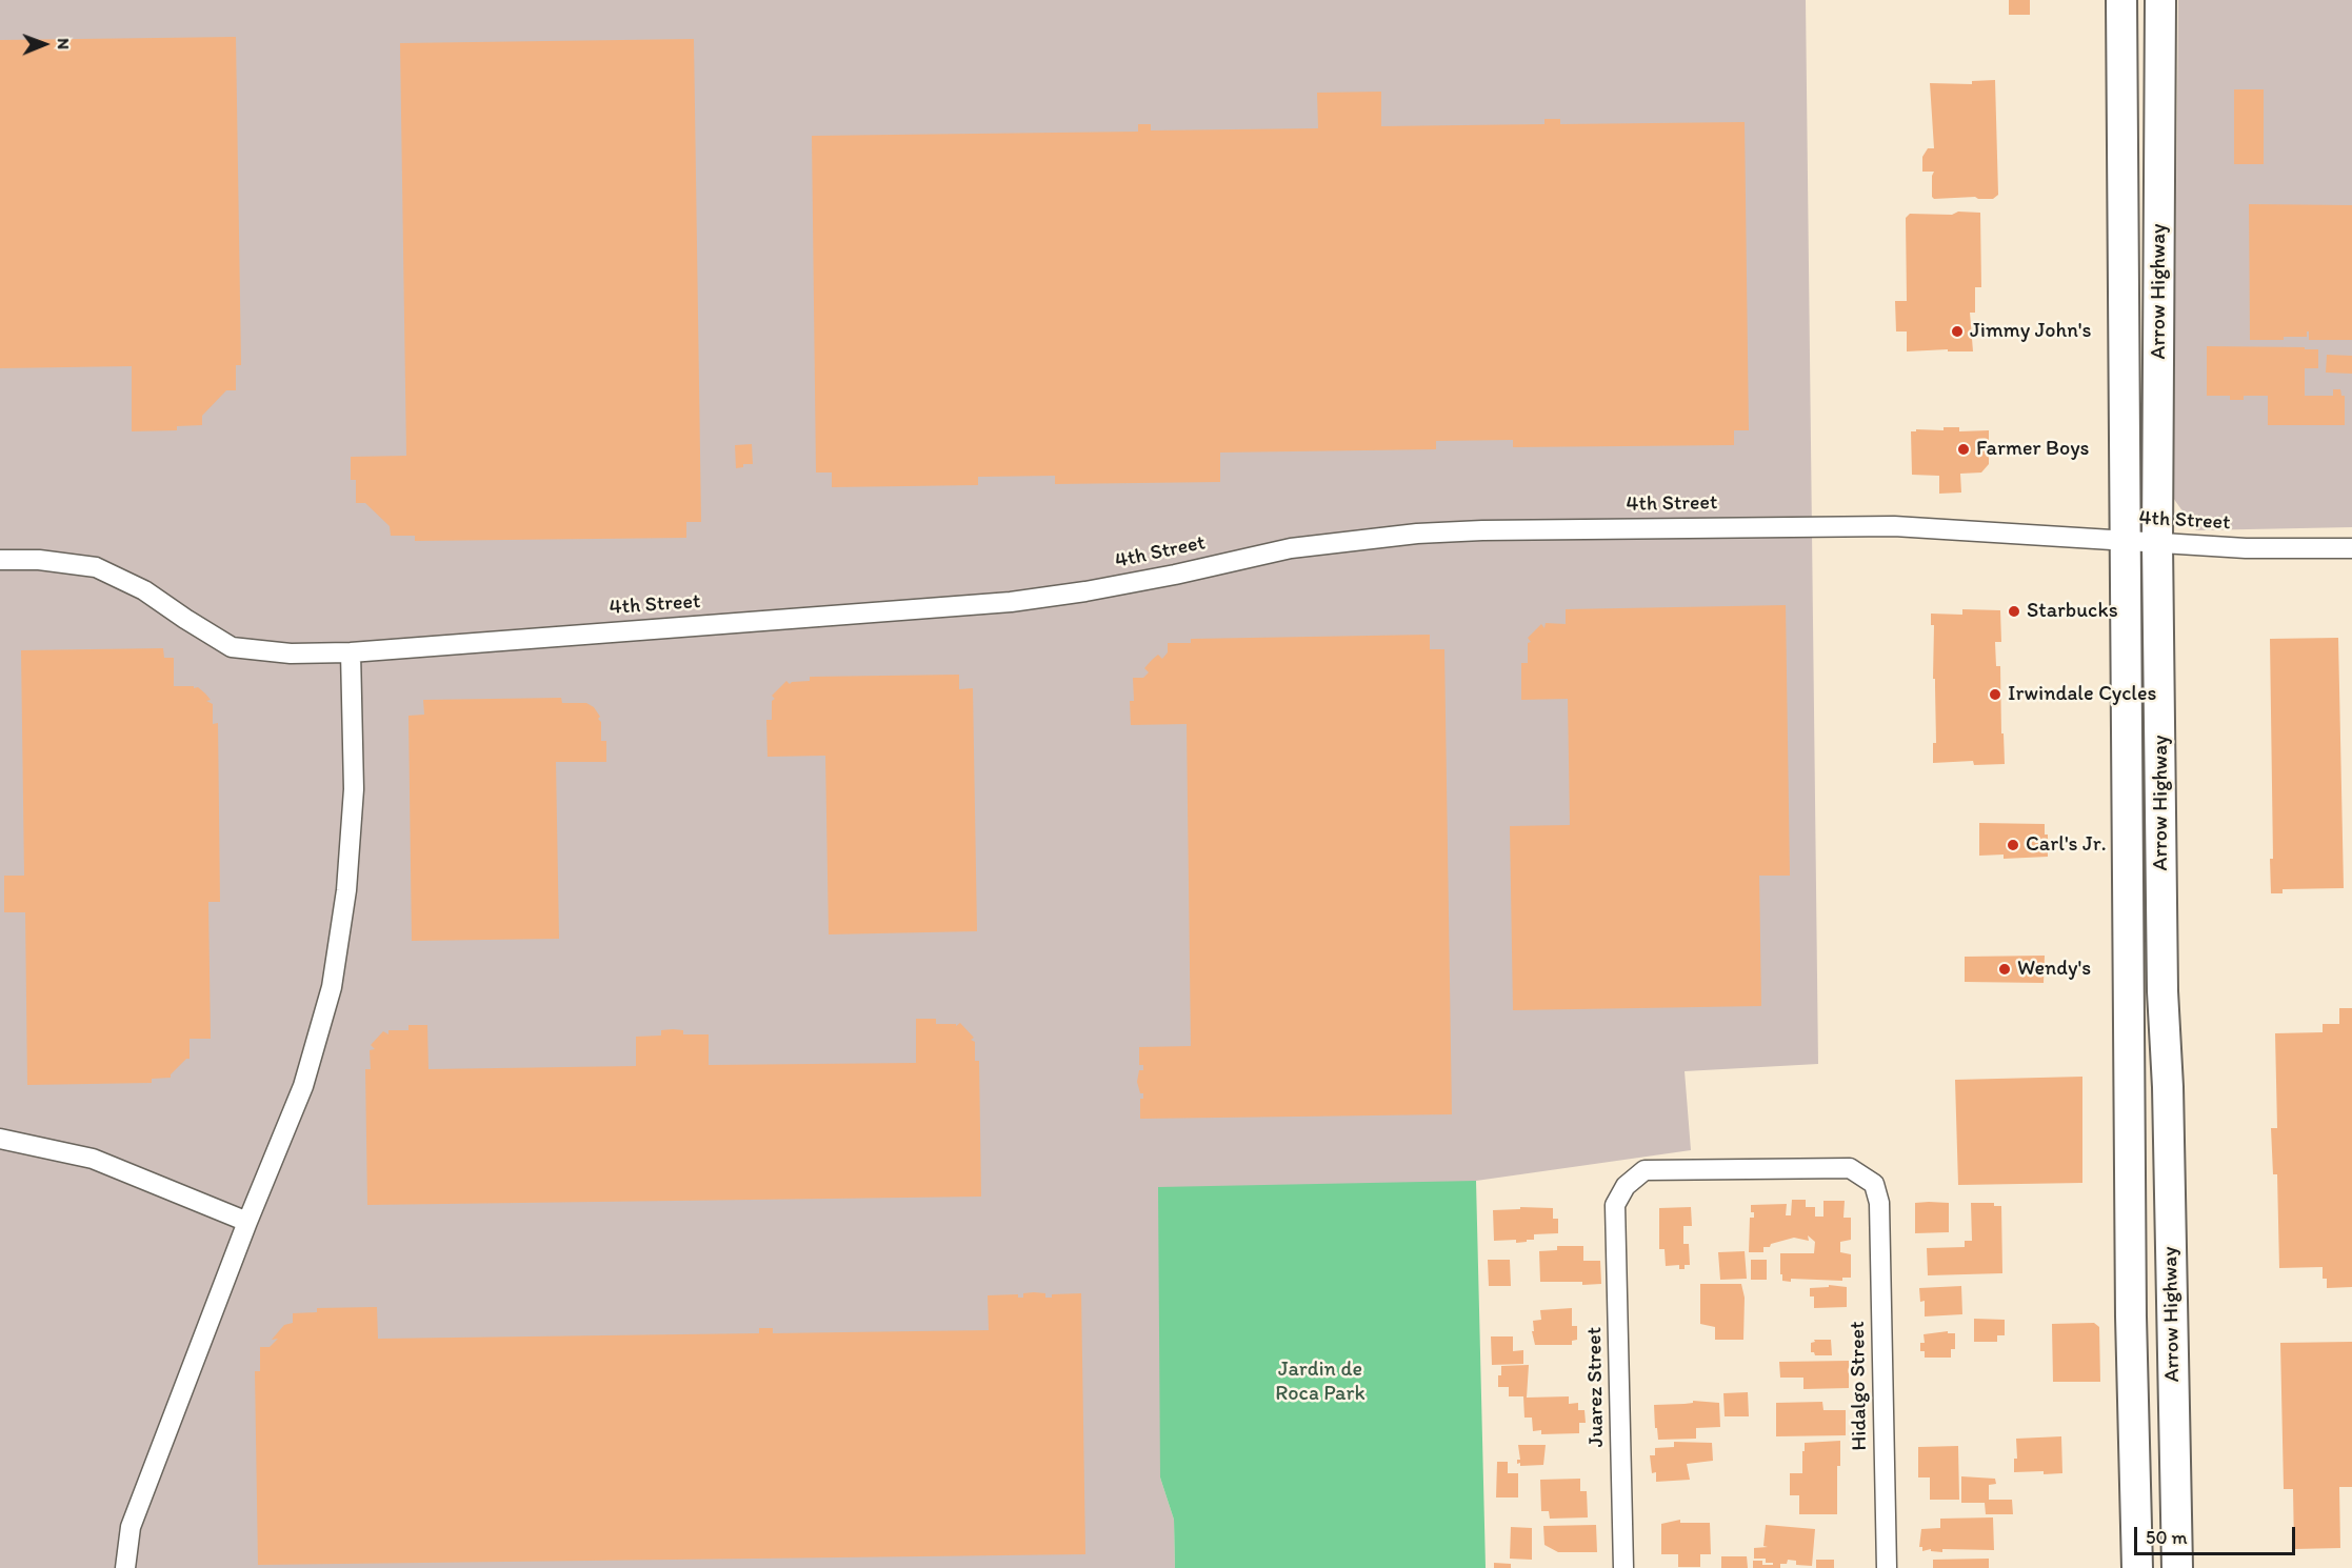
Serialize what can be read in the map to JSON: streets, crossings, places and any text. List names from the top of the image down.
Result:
{
  "streets": {
    "main road": ["Arrow Highway"],
    "street": ["4th Street", "Hidalgo Street", "Juarez Street"]
  },
  "crossings": [
    ["Arrow Highway", "4th Street"],
    ["Hidalgo Street", "Juarez Street"]
  ],
  "parks": ["Jardin de Roca Park"],
  "places": [
    "Jimmy John's",
    "Farmer Boys",
    "Starbucks",
    "Irwindale Cycles",
    "Carl's Jr.",
    "Wendy's"
  ],
  "scale_bar": "50 m",
  "north": "right"
}
